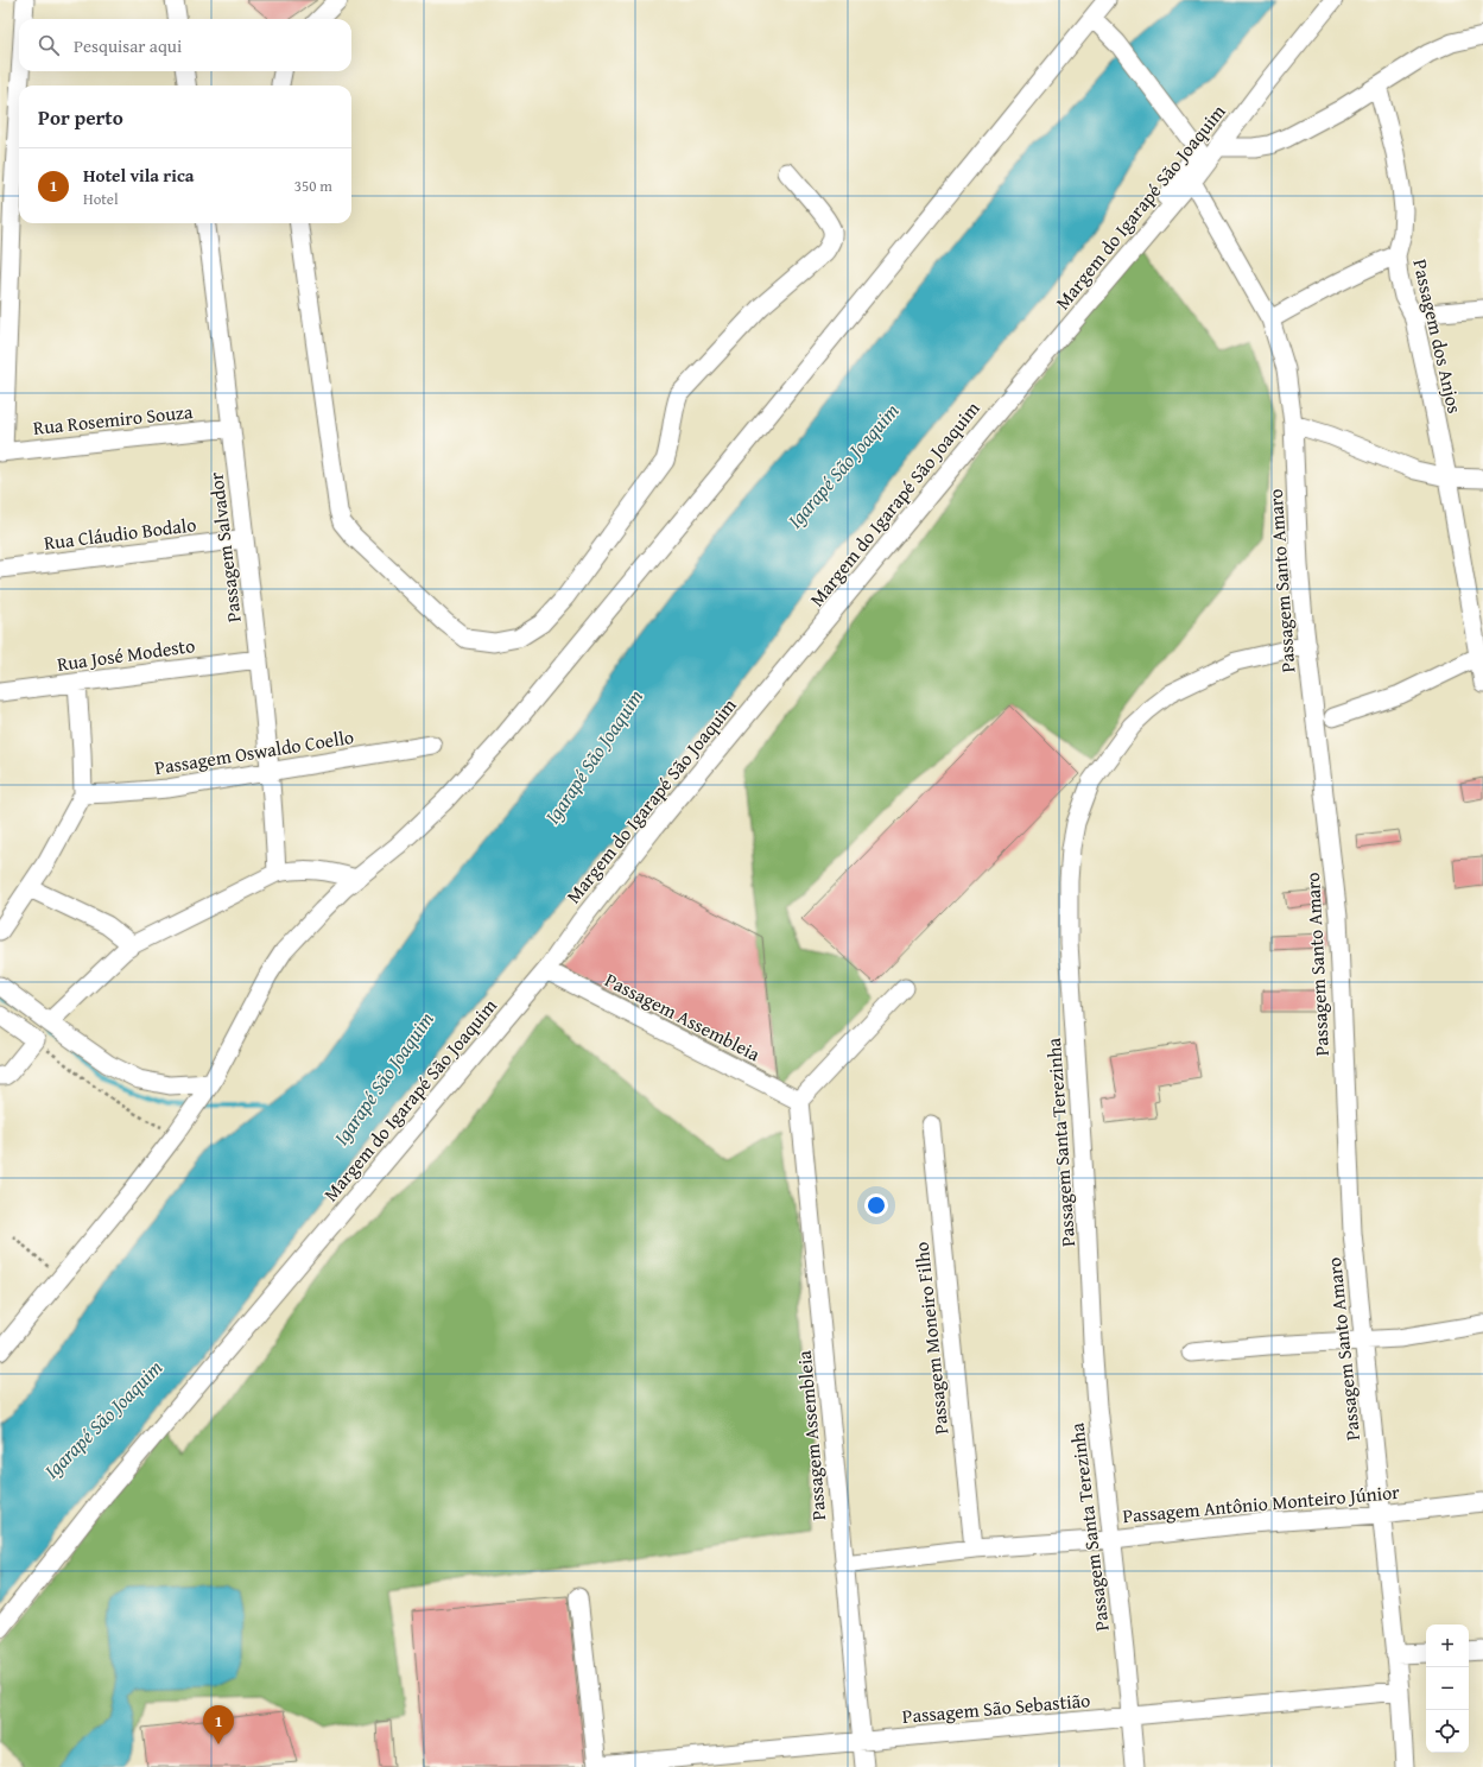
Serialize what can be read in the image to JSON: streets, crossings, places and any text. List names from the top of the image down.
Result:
{
  "streets": {
    "street": [
      "Margem do Igarapé São Joaquim",
      "Passagem dos Anjos",
      "Rua Rosemiro Souza",
      "Rua Cláudio Bodalo",
      "Passagem Salvador",
      "Passagem Santo Amaro",
      "Rua José Modesto",
      "Passagem Oswaldo Coello",
      "Passagem Assembleia",
      "Passagem Santa Terezinha",
      "Passagem Moneiro Filho",
      "Passagem Antônio Monteiro Júnior",
      "Passagem São Sebastião"
    ]
  },
  "crossings": [
    ["Margem do Igarapé São Joaquim", "Passagem Santo Amaro"],
    ["Margem do Igarapé São Joaquim", "Passagem Assembleia"],
    ["Rua Rosemiro Souza", "Passagem Salvador"],
    ["Rua Cláudio Bodalo", "Passagem Salvador"],
    ["Passagem Salvador", "Rua José Modesto"],
    ["Passagem Salvador", "Passagem Oswaldo Coello"],
    ["Passagem Santo Amaro", "Passagem Santa Terezinha"],
    ["Passagem Santo Amaro", "Passagem Antônio Monteiro Júnior"],
    ["Passagem Santo Amaro", "Passagem São Sebastião"],
    ["Passagem Assembleia", "Passagem Antônio Monteiro Júnior"],
    ["Passagem Assembleia", "Passagem São Sebastião"],
    ["Passagem Santa Terezinha", "Passagem Antônio Monteiro Júnior"],
    ["Passagem Santa Terezinha", "Passagem São Sebastião"],
    ["Passagem Moneiro Filho", "Passagem Antônio Monteiro Júnior"]
  ],
  "water": ["Igarapé São Joaquim"],
  "page": {
    "search": "Pesquisar aqui",
    "heading": "Por perto",
    "list": [
      {
        "mark": "1",
        "name": "Hotel vila rica",
        "note": "Hotel",
        "value": "350 m"
      }
    ],
    "map_buttons": ["+", "−"],
    "pins": "1"
  }
}
